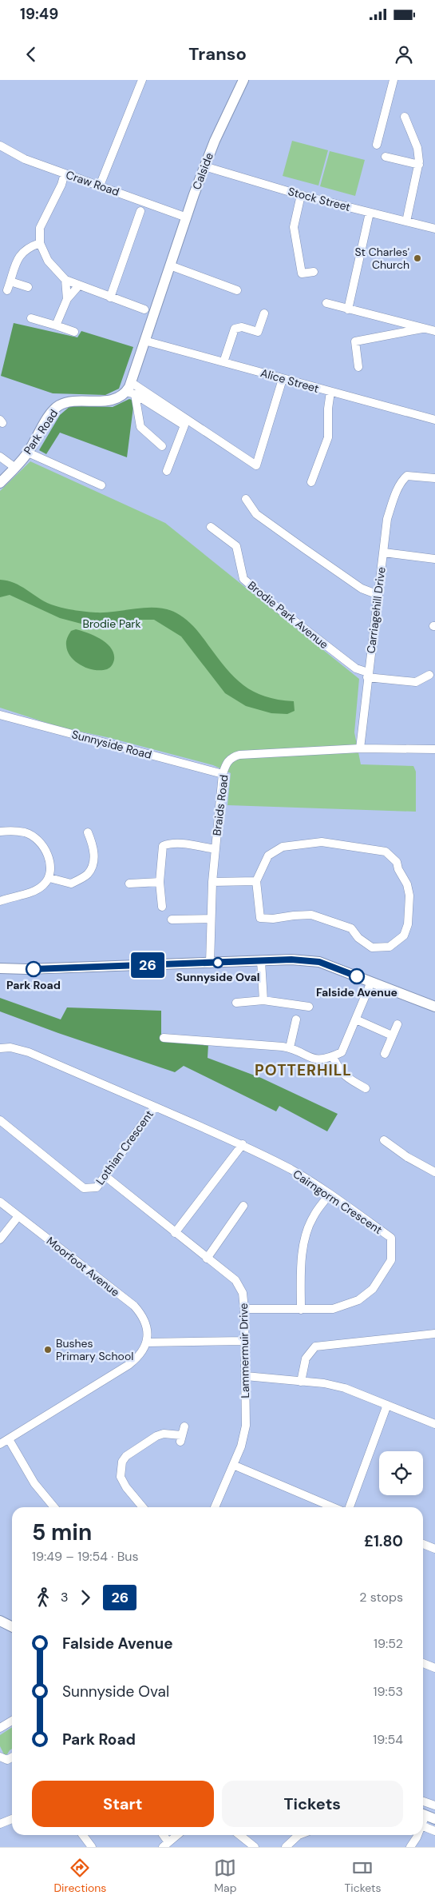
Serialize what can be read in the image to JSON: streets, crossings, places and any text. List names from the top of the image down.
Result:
{
  "streets": {
    "street": [
      "Calside",
      "Craw Road",
      "Stock Street",
      "Alice Street",
      "Park Road",
      "Carriagehill Drive",
      "Brodie Park Avenue",
      "Sunnyside Road",
      "Braids Road",
      "Lothian Crescent",
      "Cairngorm Crescent",
      "Moorfoot Avenue",
      "Lammermuir Drive"
    ]
  },
  "crossings": [
    ["Calside", "Craw Road"],
    ["Calside", "Stock Street"],
    ["Calside", "Alice Street"],
    ["Carriagehill Drive", "Brodie Park Avenue"],
    ["Carriagehill Drive", "Braids Road"],
    ["Sunnyside Road", "Braids Road"],
    ["Lothian Crescent", "Cairngorm Crescent"],
    ["Lothian Crescent", "Lammermuir Drive"],
    ["Cairngorm Crescent", "Lammermuir Drive"]
  ],
  "districts": ["POTTERHILL"],
  "parks": ["Brodie Park"],
  "places": [
    "St Charles' Church",
    "Sunnyside Oval",
    "Park Road",
    "Falside Avenue",
    "Bushes Primary School"
  ],
  "lines": ["bus line 26"],
  "page": {
    "status": "19:49",
    "header": "Transo",
    "on_map": "26",
    "heading": ["5 min", "19:49 – 19:54 · Bus", "£1.80"],
    "legs": ["3", "26", "2 stops"],
    "list": [
      {
        "name": "Falside Avenue",
        "value": "19:52"
      },
      {
        "name": "Sunnyside Oval",
        "value": "19:53"
      },
      {
        "name": "Park Road",
        "value": "19:54"
      }
    ],
    "buttons": ["Start", "Tickets"],
    "tabs": ["Directions", "Map", "Tickets"]
  }
}
